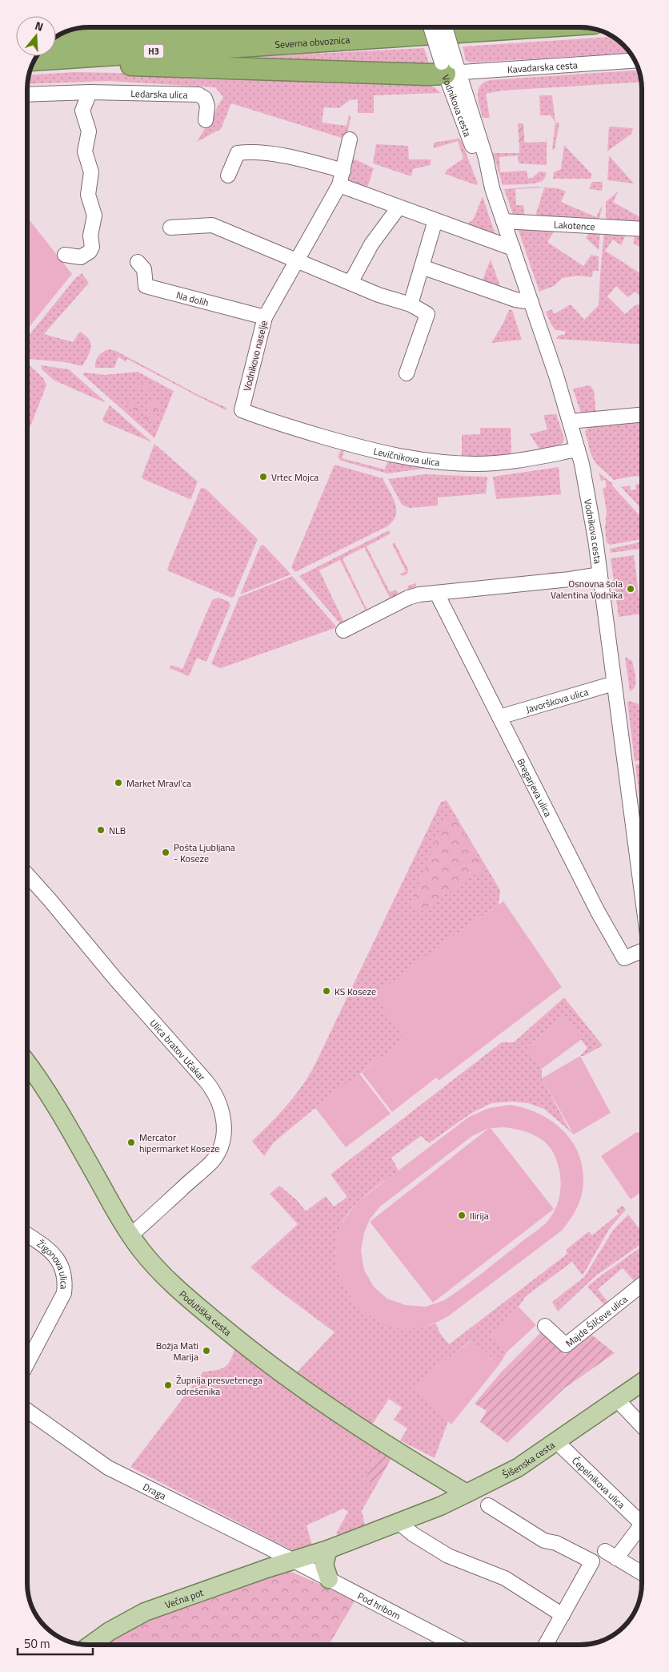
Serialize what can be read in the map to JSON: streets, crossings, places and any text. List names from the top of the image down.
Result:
{
  "streets": {
    "highway": ["Severna obvoznica", "H3"],
    "main road": ["Podutiška cesta", "Šišenska cesta", "Večna pot"],
    "street": [
      "Kavadarska cesta",
      "Ledarska ulica",
      "Vodnikova cesta",
      "Lakotence",
      "Na dolih",
      "Vodnikovo naselje",
      "Levičnikova ulica",
      "Javorškova ulica",
      "Bregarjeva ulica",
      "Ulica bratov Učakar",
      "Žigonova ulica",
      "Majde Šilčeve ulica",
      "Čepelnikova ulica",
      "Draga",
      "Pod hribom"
    ]
  },
  "crossings": [
    ["Kavadarska cesta", "Vodnikova cesta"],
    ["Vodnikova cesta", "Lakotence"],
    ["Vodnikova cesta", "Levičnikova ulica"],
    ["Vodnikova cesta", "Javorškova ulica"],
    ["Na dolih", "Vodnikovo naselje"],
    ["Vodnikovo naselje", "Levičnikova ulica"],
    ["Javorškova ulica", "Bregarjeva ulica"],
    ["Ulica bratov Učakar", "Podutiška cesta"],
    ["Podutiška cesta", "Šišenska cesta"],
    ["Šišenska cesta", "Čepelnikova ulica"],
    ["Šišenska cesta", "Draga"],
    ["Šišenska cesta", "Večna pot"],
    ["Šišenska cesta", "Pod hribom"],
    ["Draga", "Večna pot"],
    ["Draga", "Pod hribom"],
    ["Večna pot", "Pod hribom"]
  ],
  "places": [
    "Vrtec Mojca",
    "Osnovna šola Valentina Vodnika",
    "Market Mravl'ca",
    "NLB",
    "Pošta Ljubljana - Koseze",
    "KS Koseze",
    "Mercator hipermarket Koseze",
    "Ilirija",
    "Božja Mati Marija",
    "Župnija presvetenega odrešenika"
  ],
  "scale_bar": "50 m",
  "north": "top"
}
